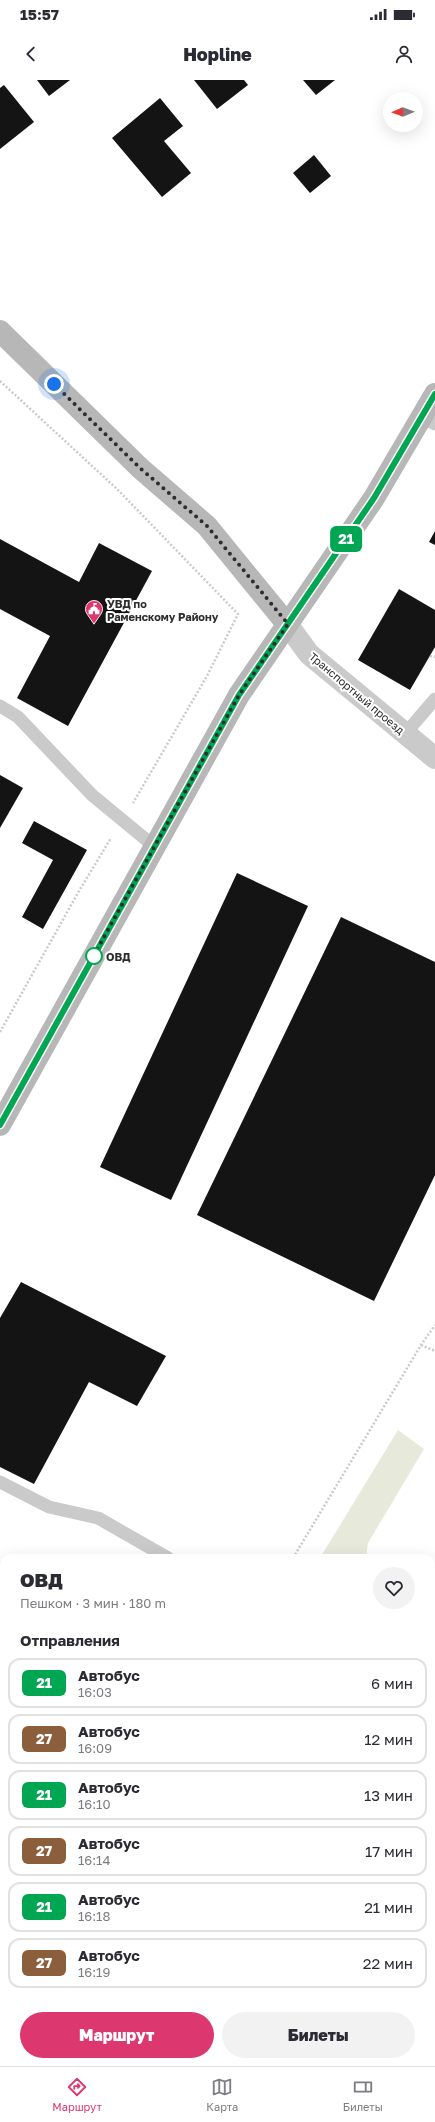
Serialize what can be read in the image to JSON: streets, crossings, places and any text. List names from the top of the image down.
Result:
{
  "streets": {
    "main road": ["Транспортный проезд"]
  },
  "places": {
    "public building": ["УВД по Раменскому Району"],
    "other": ["ОВД"]
  },
  "lines": ["bus line 21"],
  "north": "left",
  "page": {
    "status": "15:57",
    "header": "Hopline",
    "on_map": "21",
    "heading": [
      ["ОВД", "Пешком · 3 мин · 180 m"],
      "Отправления"
    ],
    "list": [
      {
        "mark": "21",
        "name": "Автобус",
        "note": "16:03",
        "value": "6 мин"
      },
      {
        "mark": "27",
        "name": "Автобус",
        "note": "16:09",
        "value": "12 мин"
      },
      {
        "mark": "21",
        "name": "Автобус",
        "note": "16:10",
        "value": "13 мин"
      },
      {
        "mark": "27",
        "name": "Автобус",
        "note": "16:14",
        "value": "17 мин"
      },
      {
        "mark": "21",
        "name": "Автобус",
        "note": "16:18",
        "value": "21 мин"
      },
      {
        "mark": "27",
        "name": "Автобус",
        "note": "16:19",
        "value": "22 мин"
      }
    ],
    "buttons": ["Маршрут", "Билеты"],
    "tabs": ["Маршрут", "Карта", "Билеты"]
  }
}
